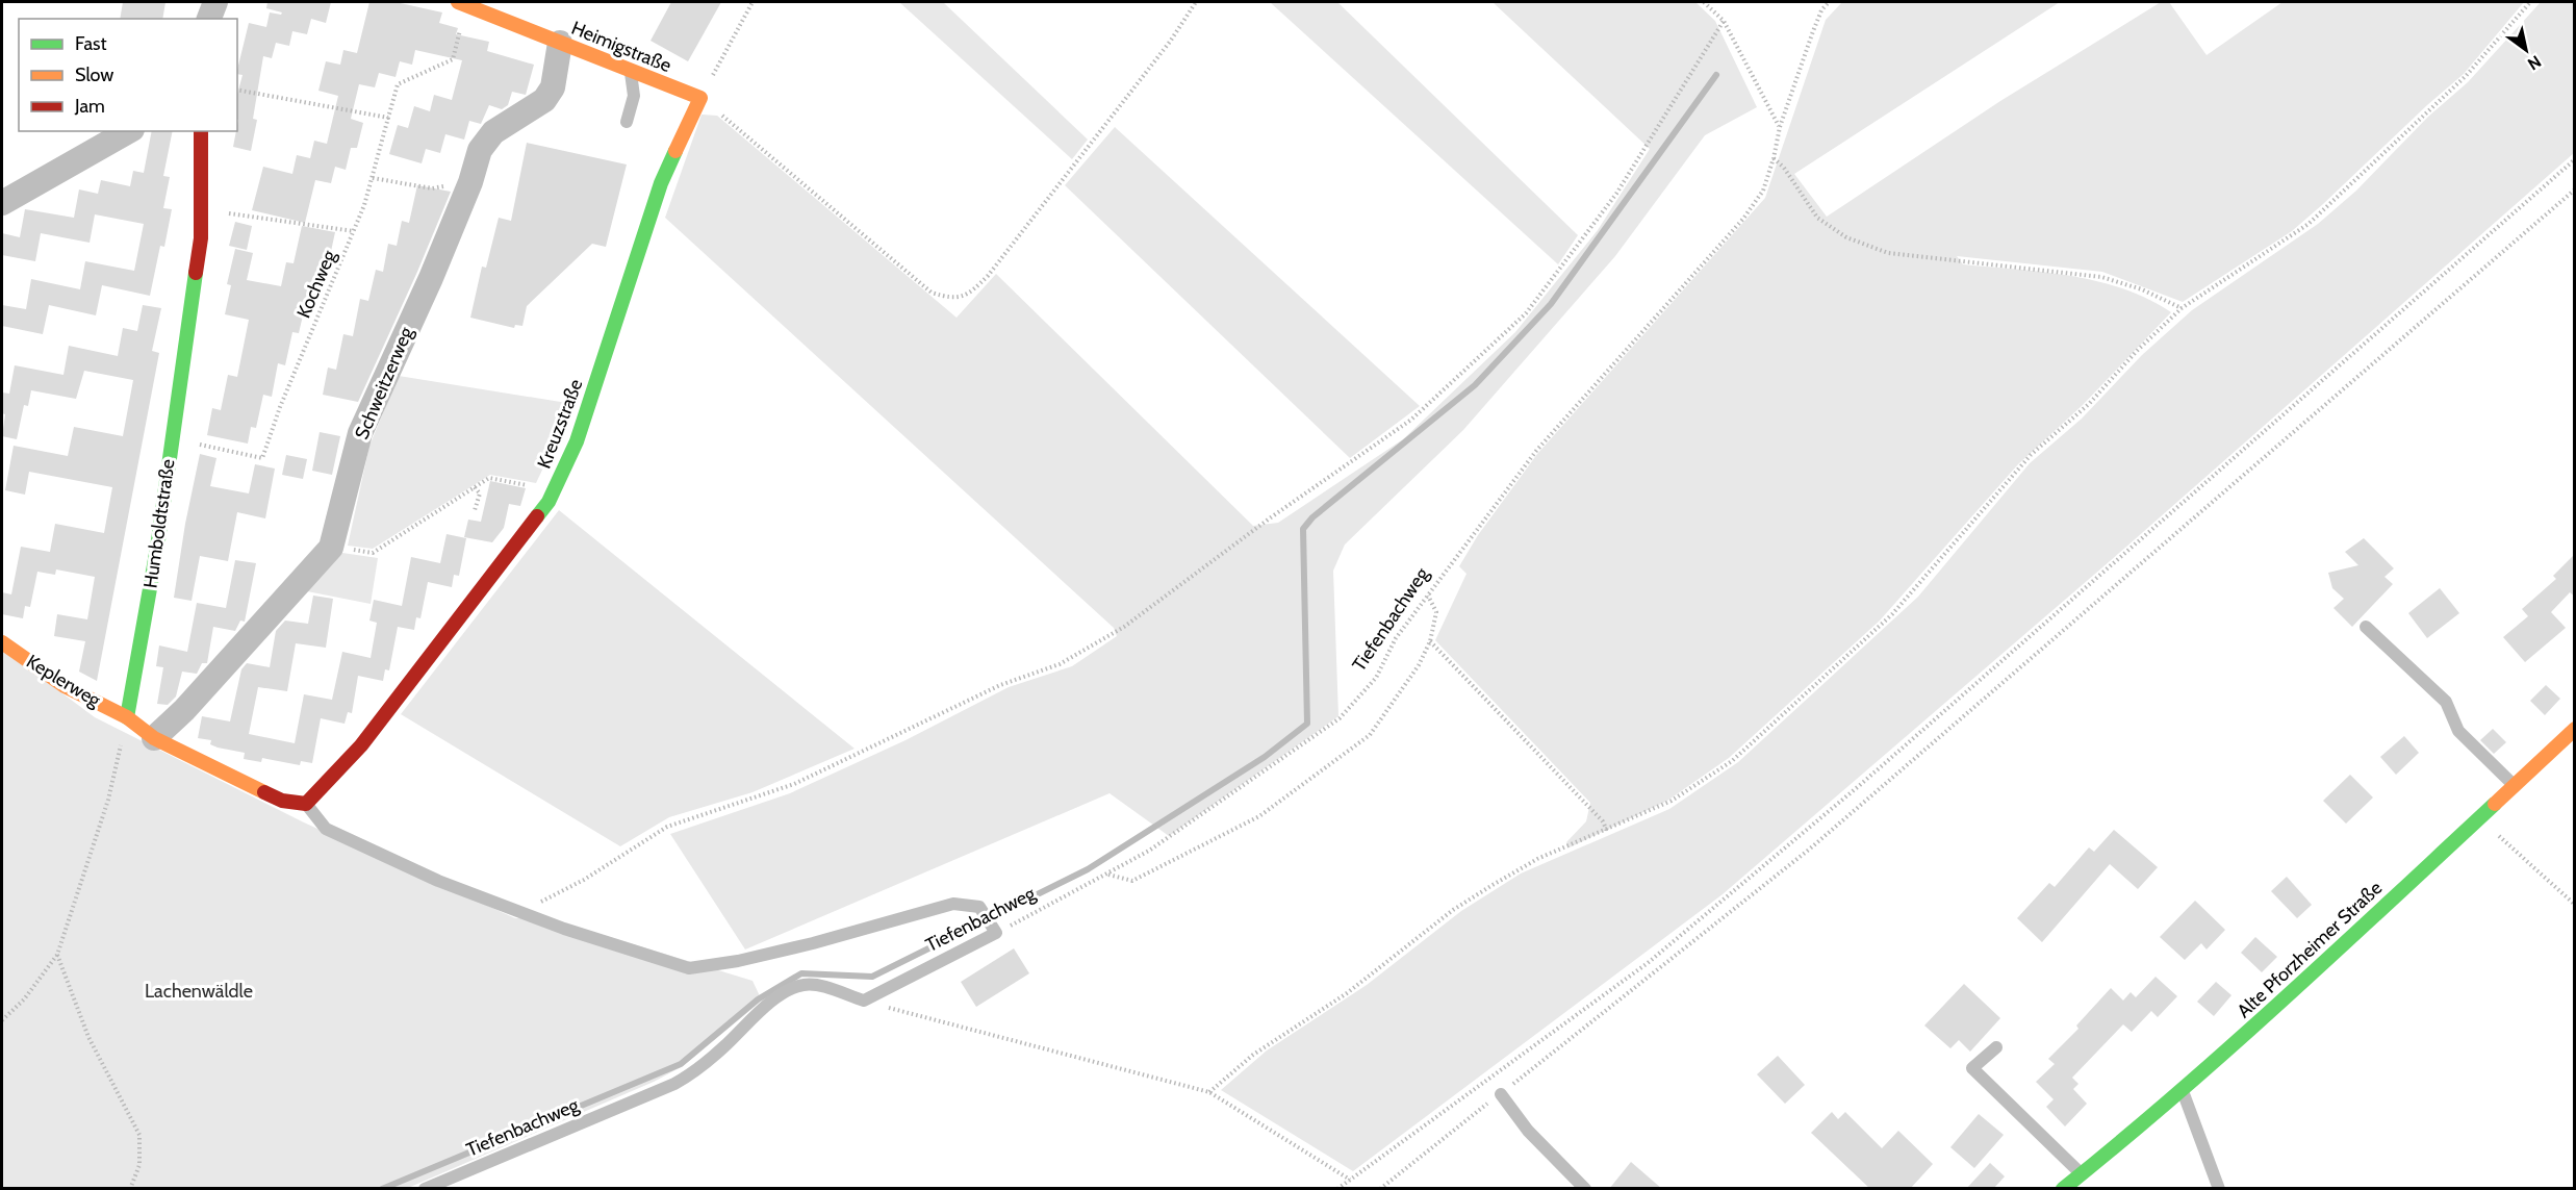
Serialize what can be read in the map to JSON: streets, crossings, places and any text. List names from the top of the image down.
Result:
{
  "streets": {
    "street": [
      "Heimigstraße",
      "Schweitzerweg",
      "Kreuzstraße",
      "Humboldtstraße",
      "Keplerweg",
      "Alte Pforzheimer Straße"
    ],
    "lane": ["Tiefenbachweg"],
    "path": ["Kochweg"]
  },
  "crossings": [
    ["Heimigstraße", "Kochweg"],
    ["Heimigstraße", "Schweitzerweg"],
    ["Heimigstraße", "Kreuzstraße"],
    ["Kochweg", "Humboldtstraße"],
    ["Humboldtstraße", "Keplerweg"]
  ],
  "parks": ["Lachenwäldle"],
  "legend": ["Fast", "Slow", "Jam"],
  "north": "bottom right"
}
